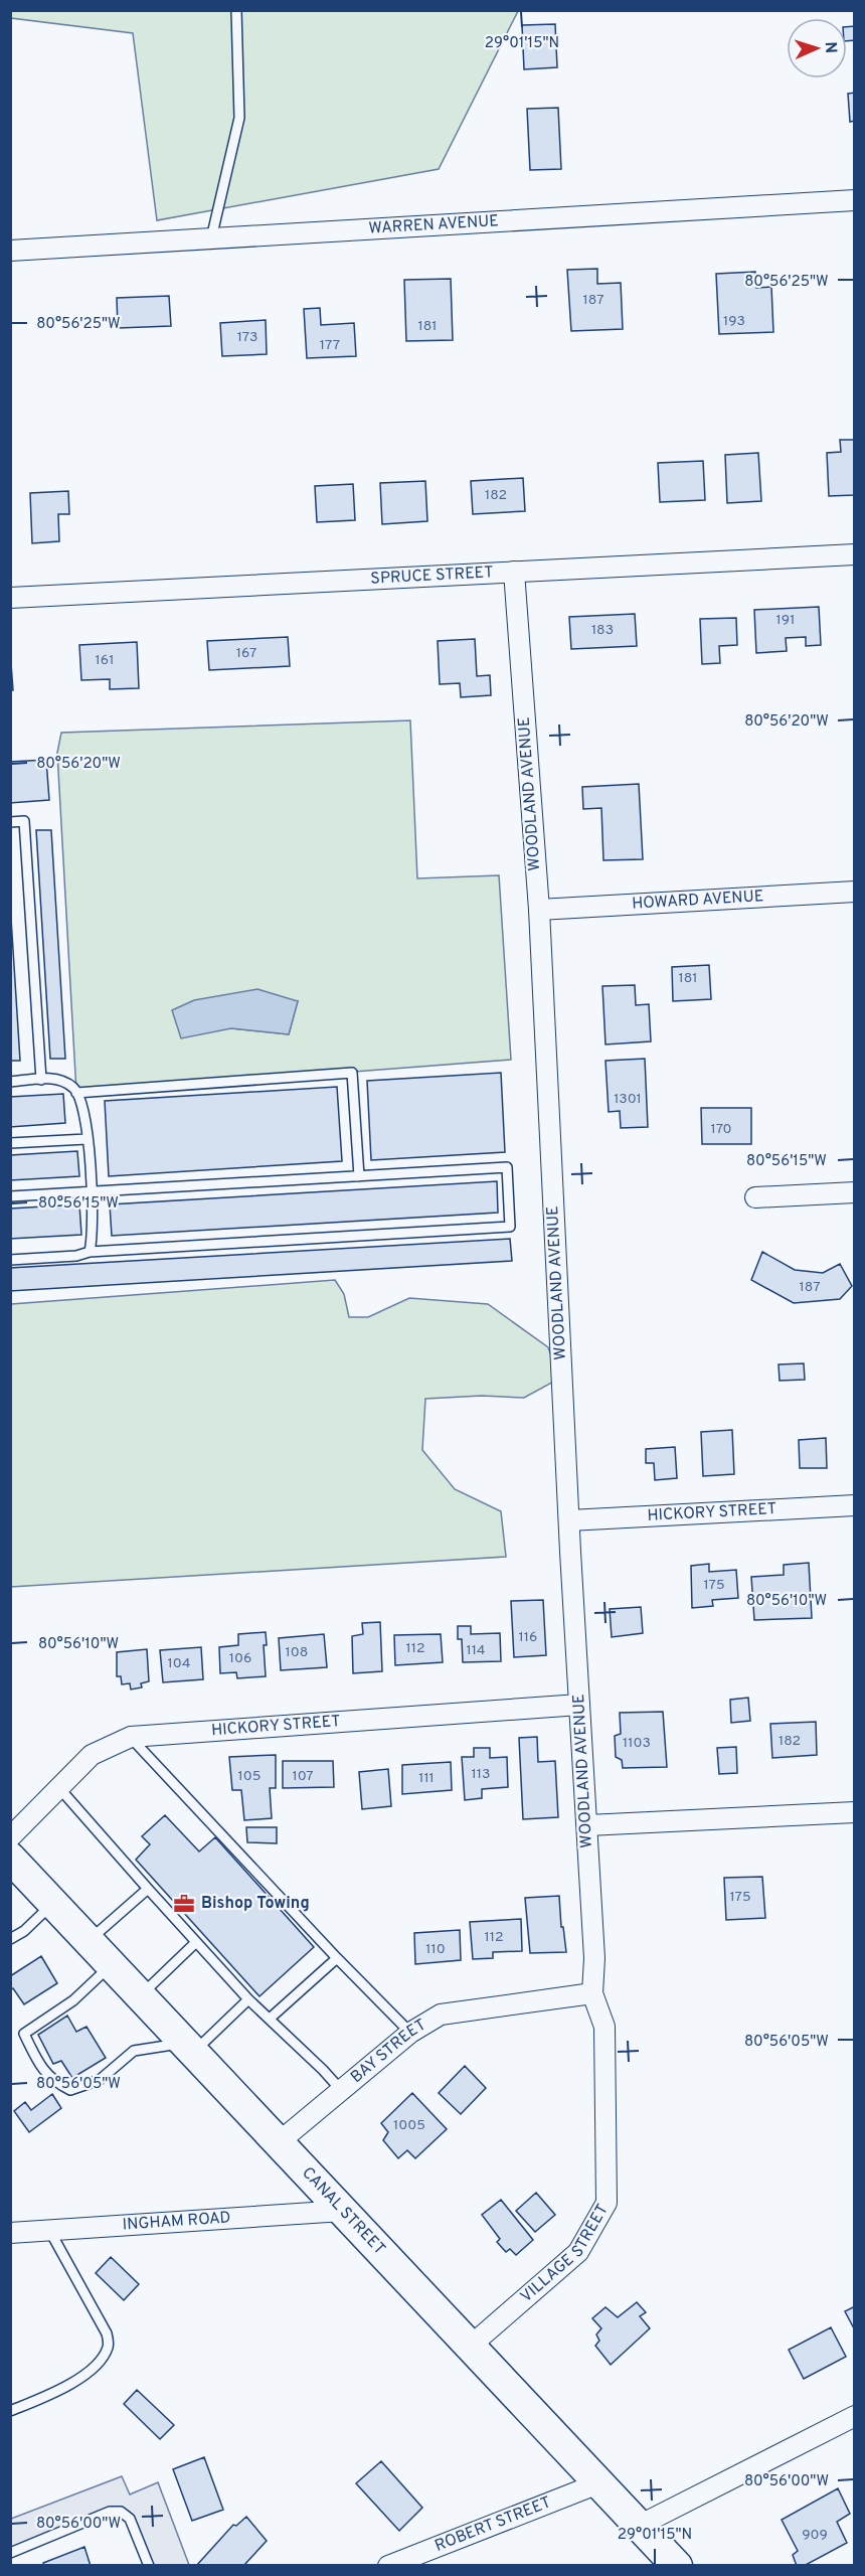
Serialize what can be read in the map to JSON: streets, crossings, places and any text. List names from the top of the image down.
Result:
{
  "streets": {
    "main road": ["CANAL STREET"],
    "street": [
      "WARREN AVENUE",
      "SPRUCE STREET",
      "WOODLAND AVENUE",
      "HOWARD AVENUE",
      "HICKORY STREET",
      "BAY STREET",
      "INGHAM ROAD",
      "VILLAGE STREET",
      "ROBERT STREET"
    ]
  },
  "crossings": [
    ["SPRUCE STREET", "WOODLAND AVENUE"],
    ["WOODLAND AVENUE", "HOWARD AVENUE"],
    ["WOODLAND AVENUE", "HICKORY STREET"],
    ["WOODLAND AVENUE", "BAY STREET"],
    ["WOODLAND AVENUE", "VILLAGE STREET"],
    ["HICKORY STREET", "CANAL STREET"],
    ["BAY STREET", "CANAL STREET"],
    ["BAY STREET", "VILLAGE STREET"],
    ["CANAL STREET", "INGHAM ROAD"],
    ["CANAL STREET", "VILLAGE STREET"],
    ["CANAL STREET", "ROBERT STREET"]
  ],
  "places": {
    "office": ["Bishop Towing"]
  },
  "house_numbers": [
    "187",
    "193",
    "181",
    "173",
    "177",
    "182",
    "191",
    "183",
    "167",
    "161",
    "181",
    "1301",
    "170",
    "187",
    "175",
    "116",
    "112",
    "114",
    "108",
    "106",
    "104",
    "182",
    "1103",
    "113",
    "105",
    "107",
    "111",
    "175",
    "112",
    "110",
    "1005",
    "909"
  ],
  "north": "right",
  "coordinates": [
    "29°01'15\"N",
    "80°56'25\"W",
    "80°56'20\"W",
    "80°56'15\"W",
    "80°56'10\"W",
    "80°56'05\"W",
    "80°56'00\"W"
  ]
}
